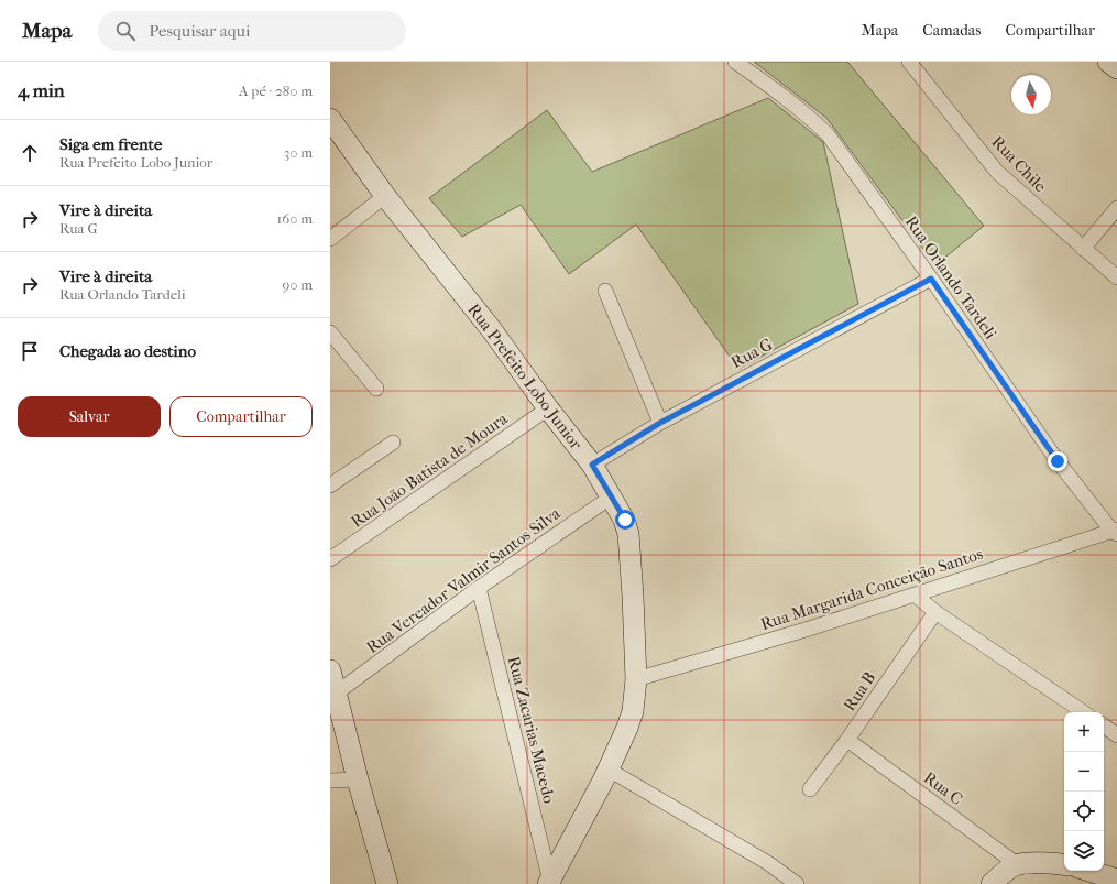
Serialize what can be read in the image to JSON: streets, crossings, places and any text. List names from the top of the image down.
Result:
{
  "streets": {
    "main road": ["Rua Prefeito Lobo Junior"],
    "street": [
      "Rua Chile",
      "Rua Orlando Tardeli",
      "Rua G",
      "Rua João Batista de Moura",
      "Rua Vereador Valmir Santos Silva",
      "Rua Margarida Conceição Santos",
      "Rua B",
      "Rua Zacarias Macedo",
      "Rua C"
    ]
  },
  "crossings": [
    ["Rua Orlando Tardeli", "Rua G"],
    ["Rua Orlando Tardeli", "Rua Margarida Conceição Santos"],
    ["Rua G", "Rua Prefeito Lobo Junior"],
    ["Rua Prefeito Lobo Junior", "Rua João Batista de Moura"],
    ["Rua Prefeito Lobo Junior", "Rua Vereador Valmir Santos Silva"],
    ["Rua Prefeito Lobo Junior", "Rua Margarida Conceição Santos"],
    ["Rua Prefeito Lobo Junior", "Rua Zacarias Macedo"],
    ["Rua Vereador Valmir Santos Silva", "Rua Zacarias Macedo"],
    ["Rua B", "Rua C"]
  ],
  "north": "bottom",
  "page": {
    "header": "Mapa",
    "search": "Pesquisar aqui",
    "nav": ["Mapa", "Camadas", "Compartilhar"],
    "heading": ["4 min", "A pé · 280 m"],
    "list": [
      ["Siga em frente", "Rua Prefeito Lobo Junior", "30 m"],
      ["Vire à direita", "Rua G", "160 m"],
      ["Vire à direita", "Rua Orlando Tardeli", "90 m"],
      "Chegada ao destino"
    ],
    "buttons": ["Salvar", "Compartilhar"],
    "map_buttons": ["+", "−"]
  }
}
